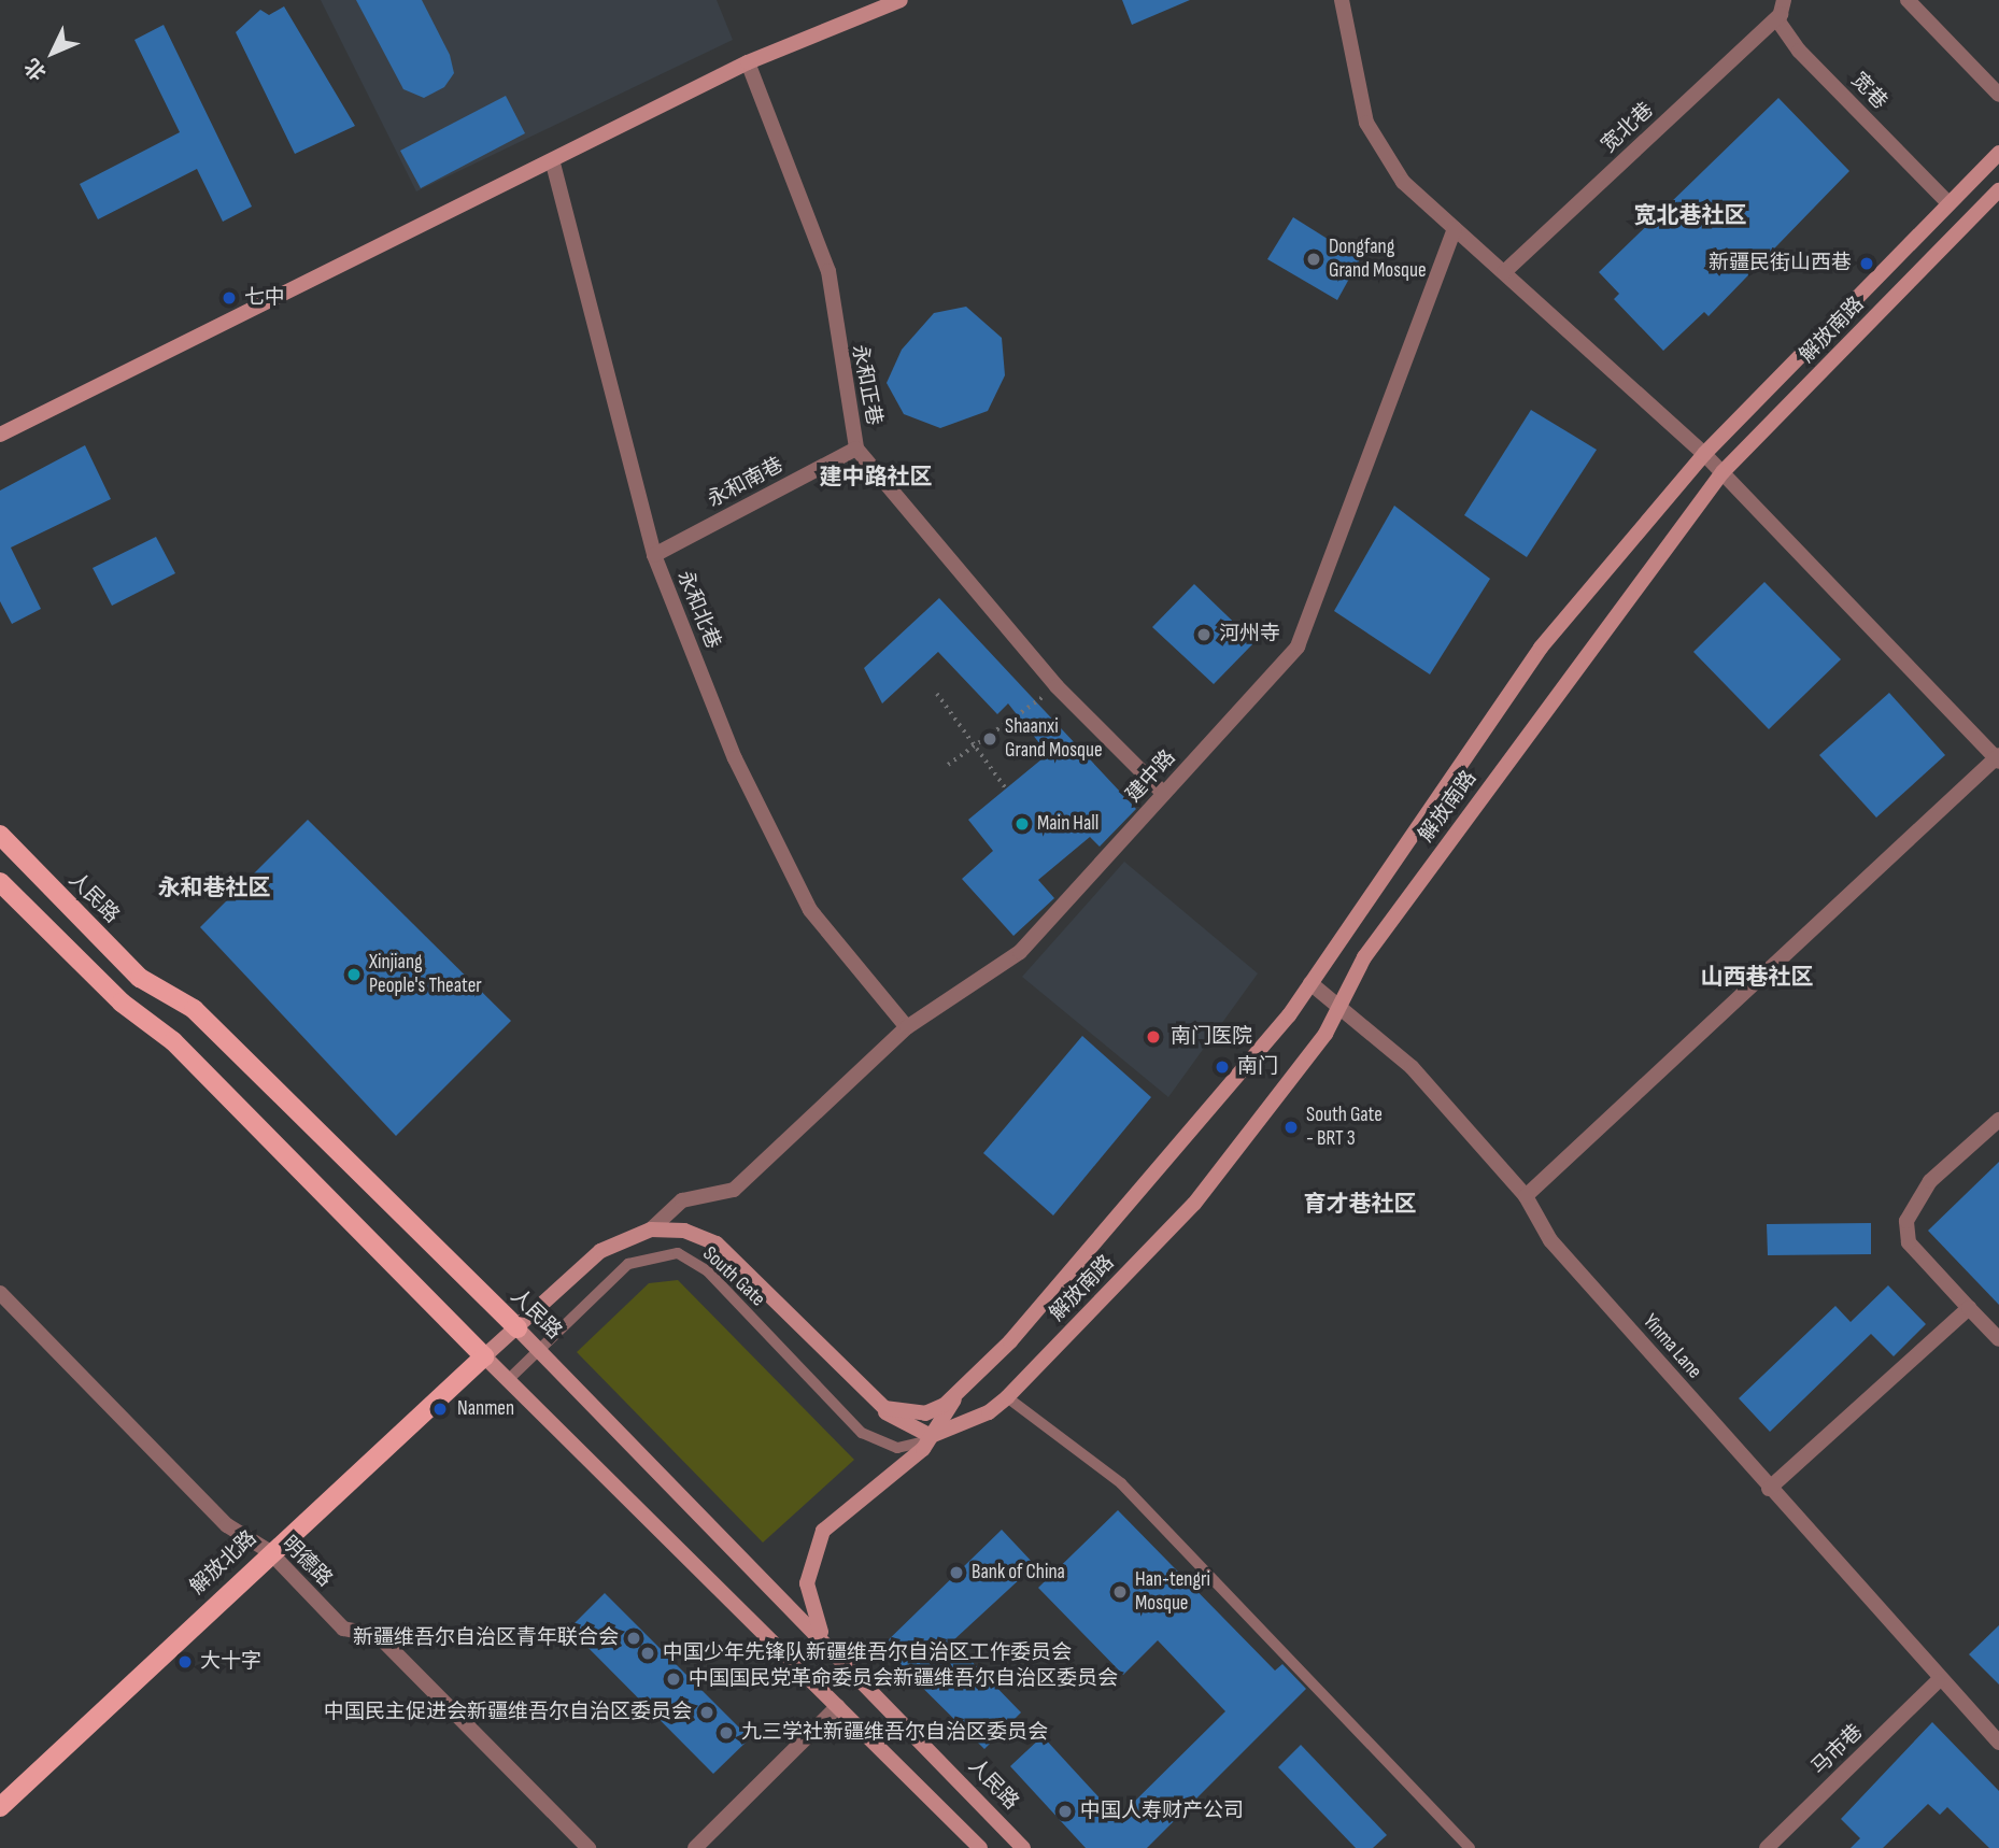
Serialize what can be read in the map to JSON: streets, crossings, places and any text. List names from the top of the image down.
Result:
{
  "streets": {
    "main road": ["解放南路", "人民路", "解放北路"],
    "street": [
      "宽巷",
      "宽北巷",
      "永和正巷",
      "永和南巷",
      "永和北巷",
      "建中路",
      "Yinma Lane",
      "明德路",
      "马市巷"
    ],
    "lane": ["South Gate"]
  },
  "crossings": [
    ["宽巷", "宽北巷"],
    ["宽巷", "解放南路"],
    ["解放南路", "建中路"],
    ["解放南路", "人民路"],
    ["解放南路", "South Gate"],
    ["解放南路", "Yinma Lane"],
    ["解放南路", "解放北路"],
    ["永和正巷", "永和南巷"],
    ["永和正巷", "建中路"],
    ["永和南巷", "永和北巷"],
    ["永和北巷", "建中路"],
    ["人民路", "South Gate"],
    ["Yinma Lane", "马市巷"],
    ["明德路", "解放北路"]
  ],
  "districts": [
    "宽北巷社区",
    "建中路社区",
    "永和巷社区",
    "山西巷社区",
    "育才巷社区"
  ],
  "places": [
    "Dongfang Grand Mosque",
    "新疆民街山西巷",
    "七中",
    "河州寺",
    "Shaanxi Grand Mosque",
    "Main Hall",
    "Xinjiang People's Theater",
    "南门医院",
    "南门",
    "South Gate - BRT 3",
    "Nanmen",
    "Bank of China",
    "Han-tengri Mosque",
    "新疆维吾尔自治区青年联合会",
    "中国少年先锋队新疆维吾尔自治区工作委员会",
    "大十字",
    "中国国民党革命委员会新疆维吾尔自治区委员会",
    "中国民主促进会新疆维吾尔自治区委员会",
    "九三学社新疆维吾尔自治区委员会",
    "中国人寿财产公司"
  ],
  "north": "bottom left"
}
